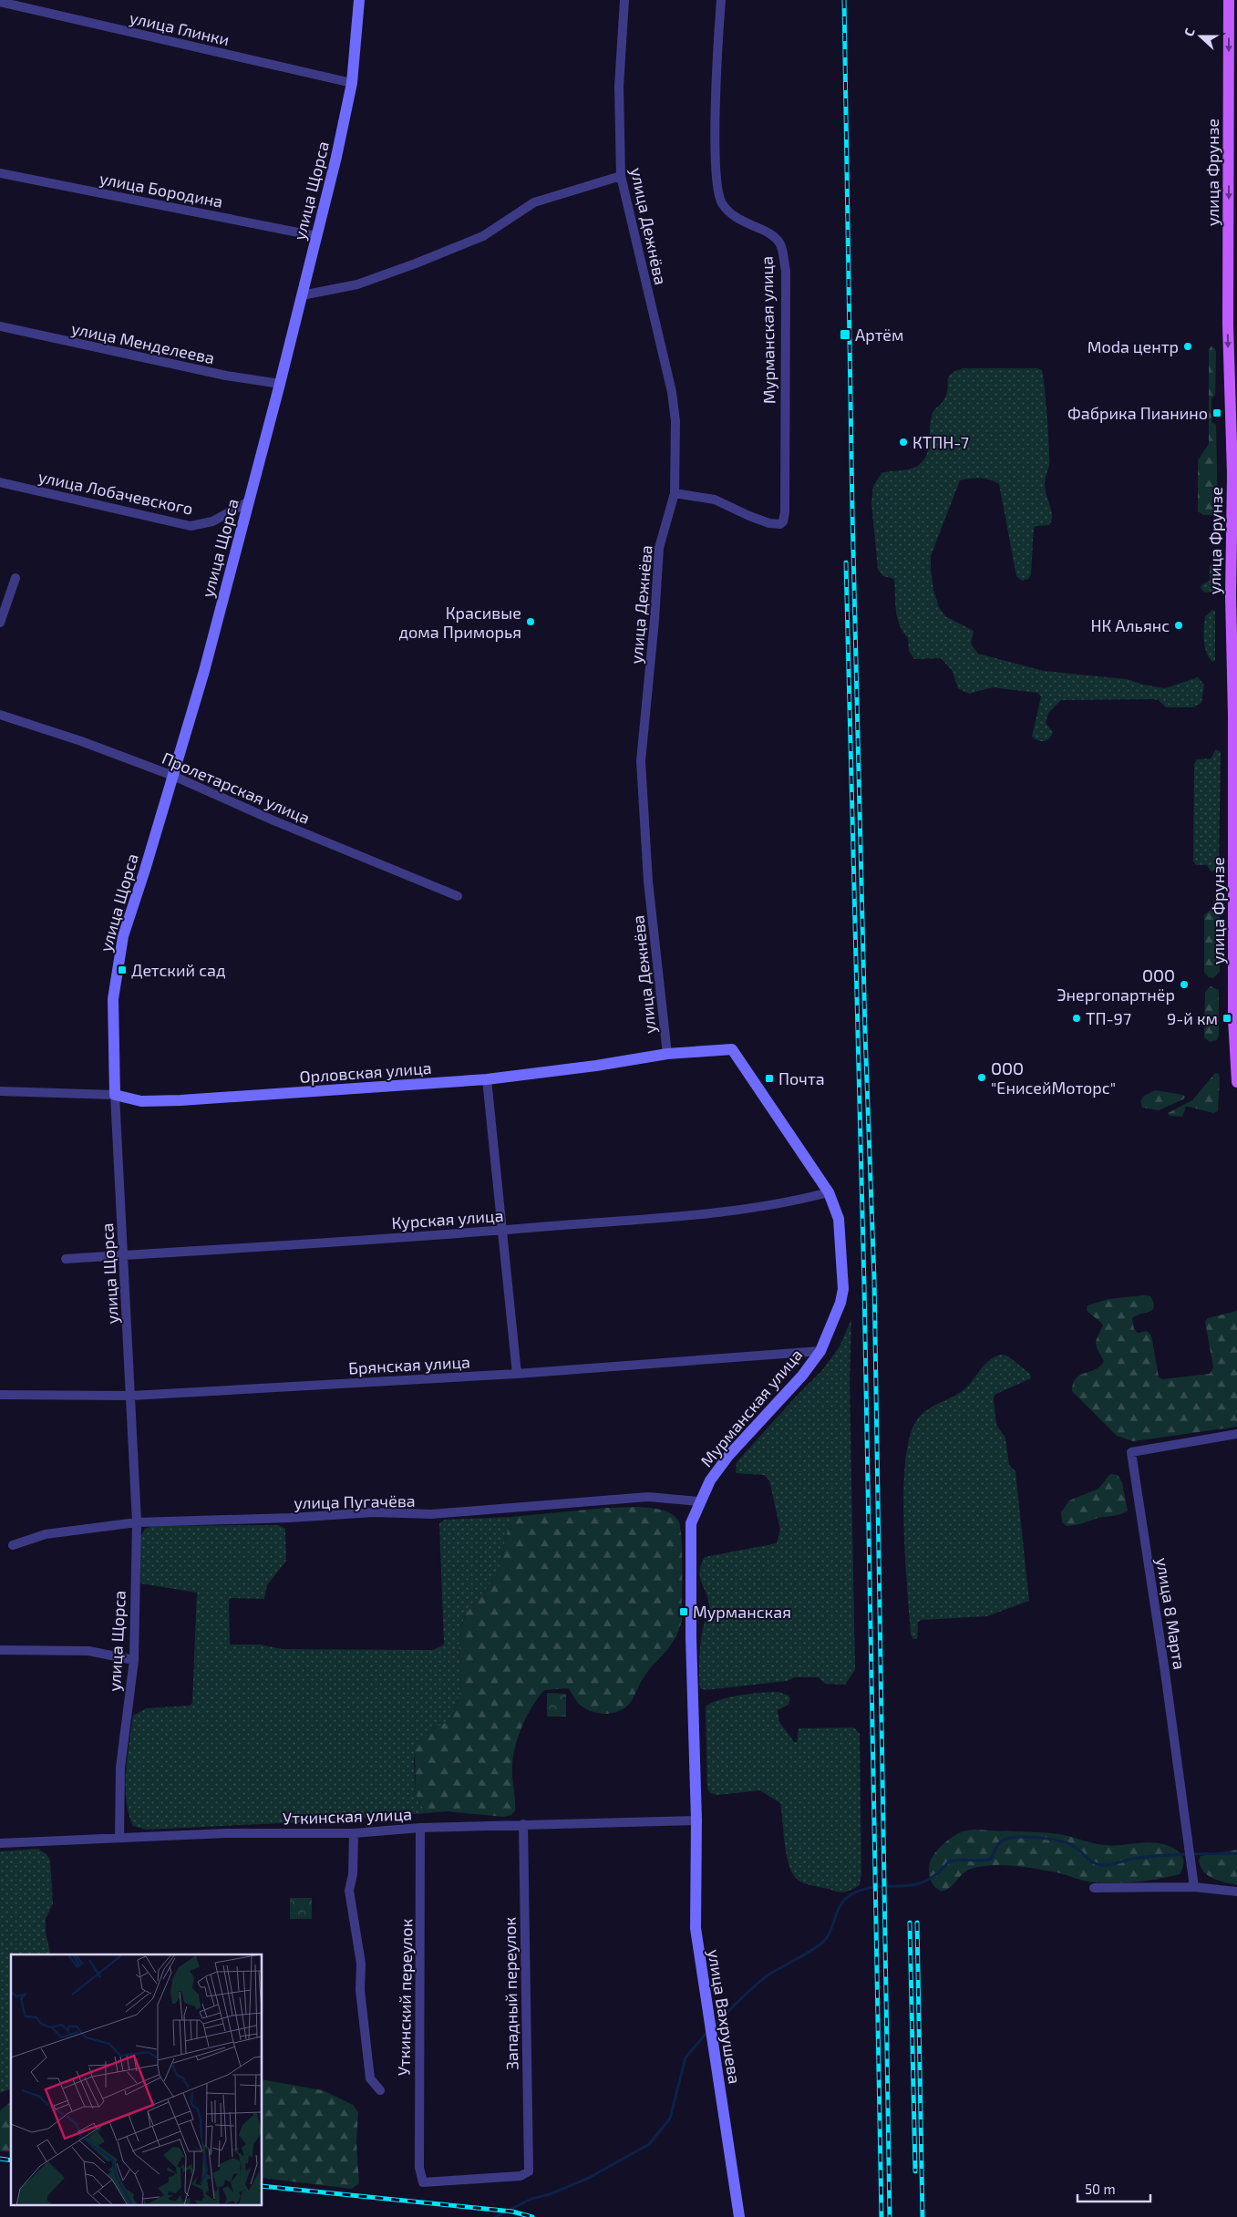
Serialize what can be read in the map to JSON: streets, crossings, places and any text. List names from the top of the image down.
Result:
{
  "streets": {
    "main road": [
      "улица Фрунзе",
      "улица Щорса",
      "Мурманская улица",
      "Орловская улица",
      "улица Вахрушева"
    ],
    "street": [
      "улица Глинки",
      "улица Бородина",
      "улица Дежнёва",
      "улица Менделеева",
      "улица Лобачевского",
      "Пролетарская улица",
      "Курская улица",
      "Брянская улица",
      "улица Пугачёва",
      "улица 8 Марта",
      "Уткинская улица",
      "Западный переулок",
      "Уткинский переулок"
    ]
  },
  "crossings": [
    ["улица Глинки", "улица Щорса"],
    ["улица Бородина", "улица Щорса"],
    ["улица Щорса", "улица Менделеева"],
    ["улица Щорса", "улица Лобачевского"],
    ["улица Щорса", "Пролетарская улица"],
    ["улица Щорса", "Орловская улица"],
    ["улица Щорса", "Курская улица"],
    ["улица Щорса", "Брянская улица"],
    ["улица Щорса", "улица Пугачёва"],
    ["улица Щорса", "Уткинская улица"],
    ["улица Дежнёва", "Мурманская улица"],
    ["улица Дежнёва", "Орловская улица"],
    ["Мурманская улица", "Орловская улица"],
    ["Мурманская улица", "Курская улица"],
    ["Мурманская улица", "Брянская улица"],
    ["Мурманская улица", "улица Пугачёва"],
    ["Мурманская улица", "Уткинская улица"],
    ["Мурманская улица", "улица Вахрушева"],
    ["Уткинская улица", "Западный переулок"],
    ["Уткинская улица", "Уткинский переулок"],
    ["Уткинская улица", "улица Вахрушева"],
    ["Западный переулок", "Уткинский переулок"]
  ],
  "one_way": ["улица Фрунзе"],
  "places": {
    "transit": [
      "Артём",
      "Фабрика Пианино",
      "Детский сад",
      "9-й км",
      "Почта",
      "Мурманская"
    ],
    "other": [
      "Moda центр",
      "КТПН-7",
      "Красивые дома Приморья",
      "НК Альянс",
      "ООО Энергопартнёр",
      "ТП-97",
      "ООО \"ЕнисейМоторс\""
    ]
  },
  "scale_bar": "50 m",
  "north": "left"
}
